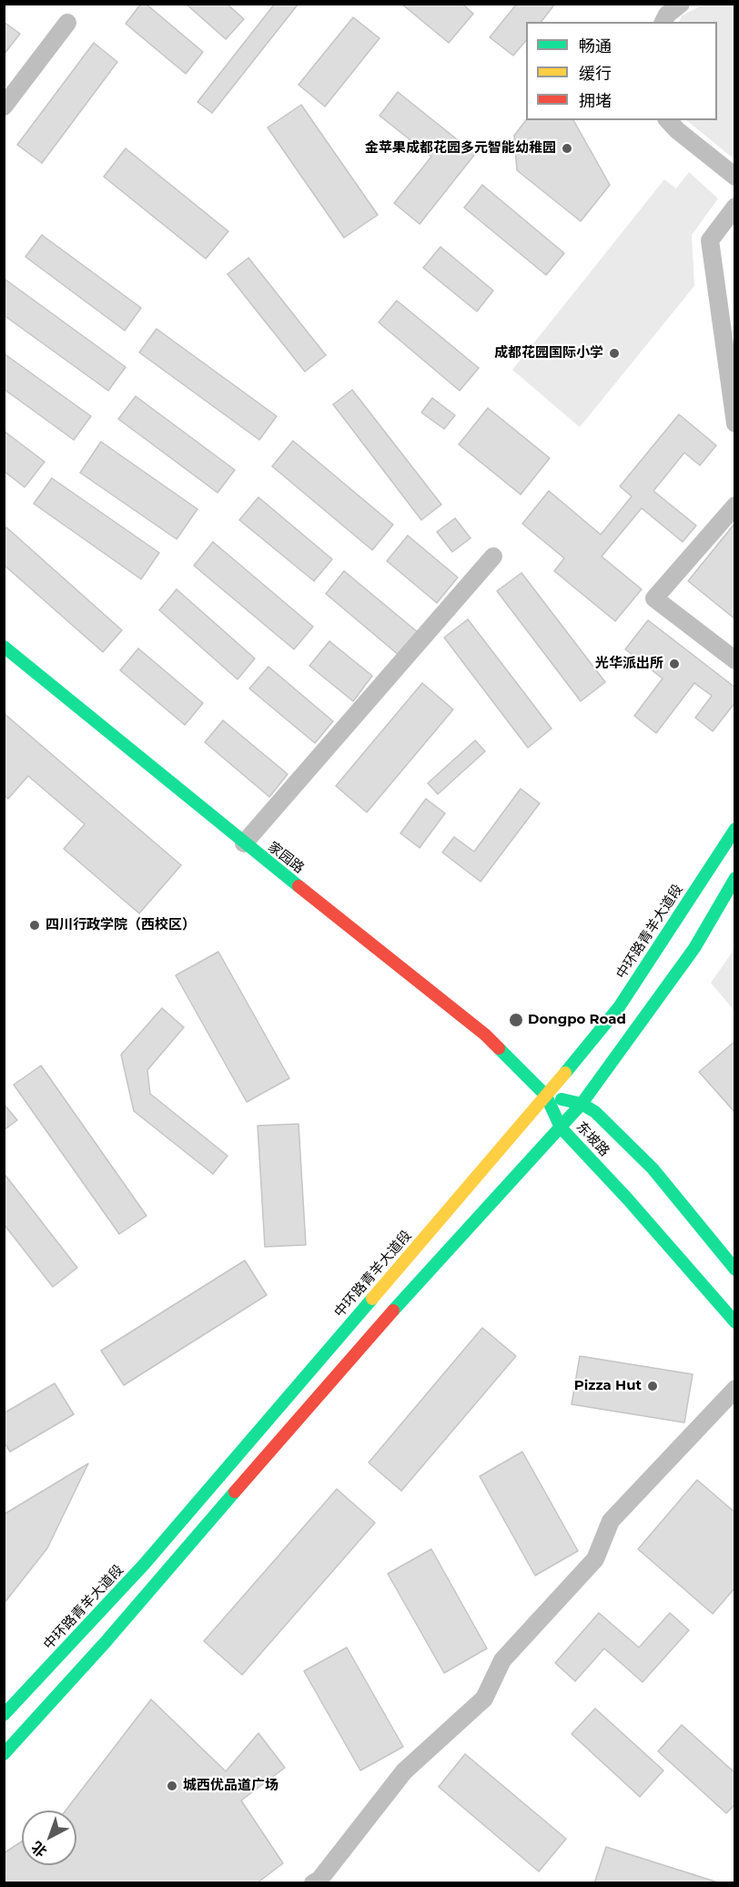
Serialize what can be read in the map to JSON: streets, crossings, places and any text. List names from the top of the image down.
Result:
{
  "streets": {
    "main road": ["家园路", "中环路青羊大道段", "东坡路"]
  },
  "crossings": [
    ["家园路", "中环路青羊大道段"],
    ["家园路", "东坡路"],
    ["中环路青羊大道段", "东坡路"]
  ],
  "places": [
    "金苹果成都花园多元智能幼稚园",
    "成都花园国际小学",
    "光华派出所",
    "四川行政学院（西校区）",
    "Dongpo Road",
    "Pizza Hut",
    "城西优品道广场"
  ],
  "legend": ["畅通", "缓行", "拥堵"],
  "north": "bottom left"
}
